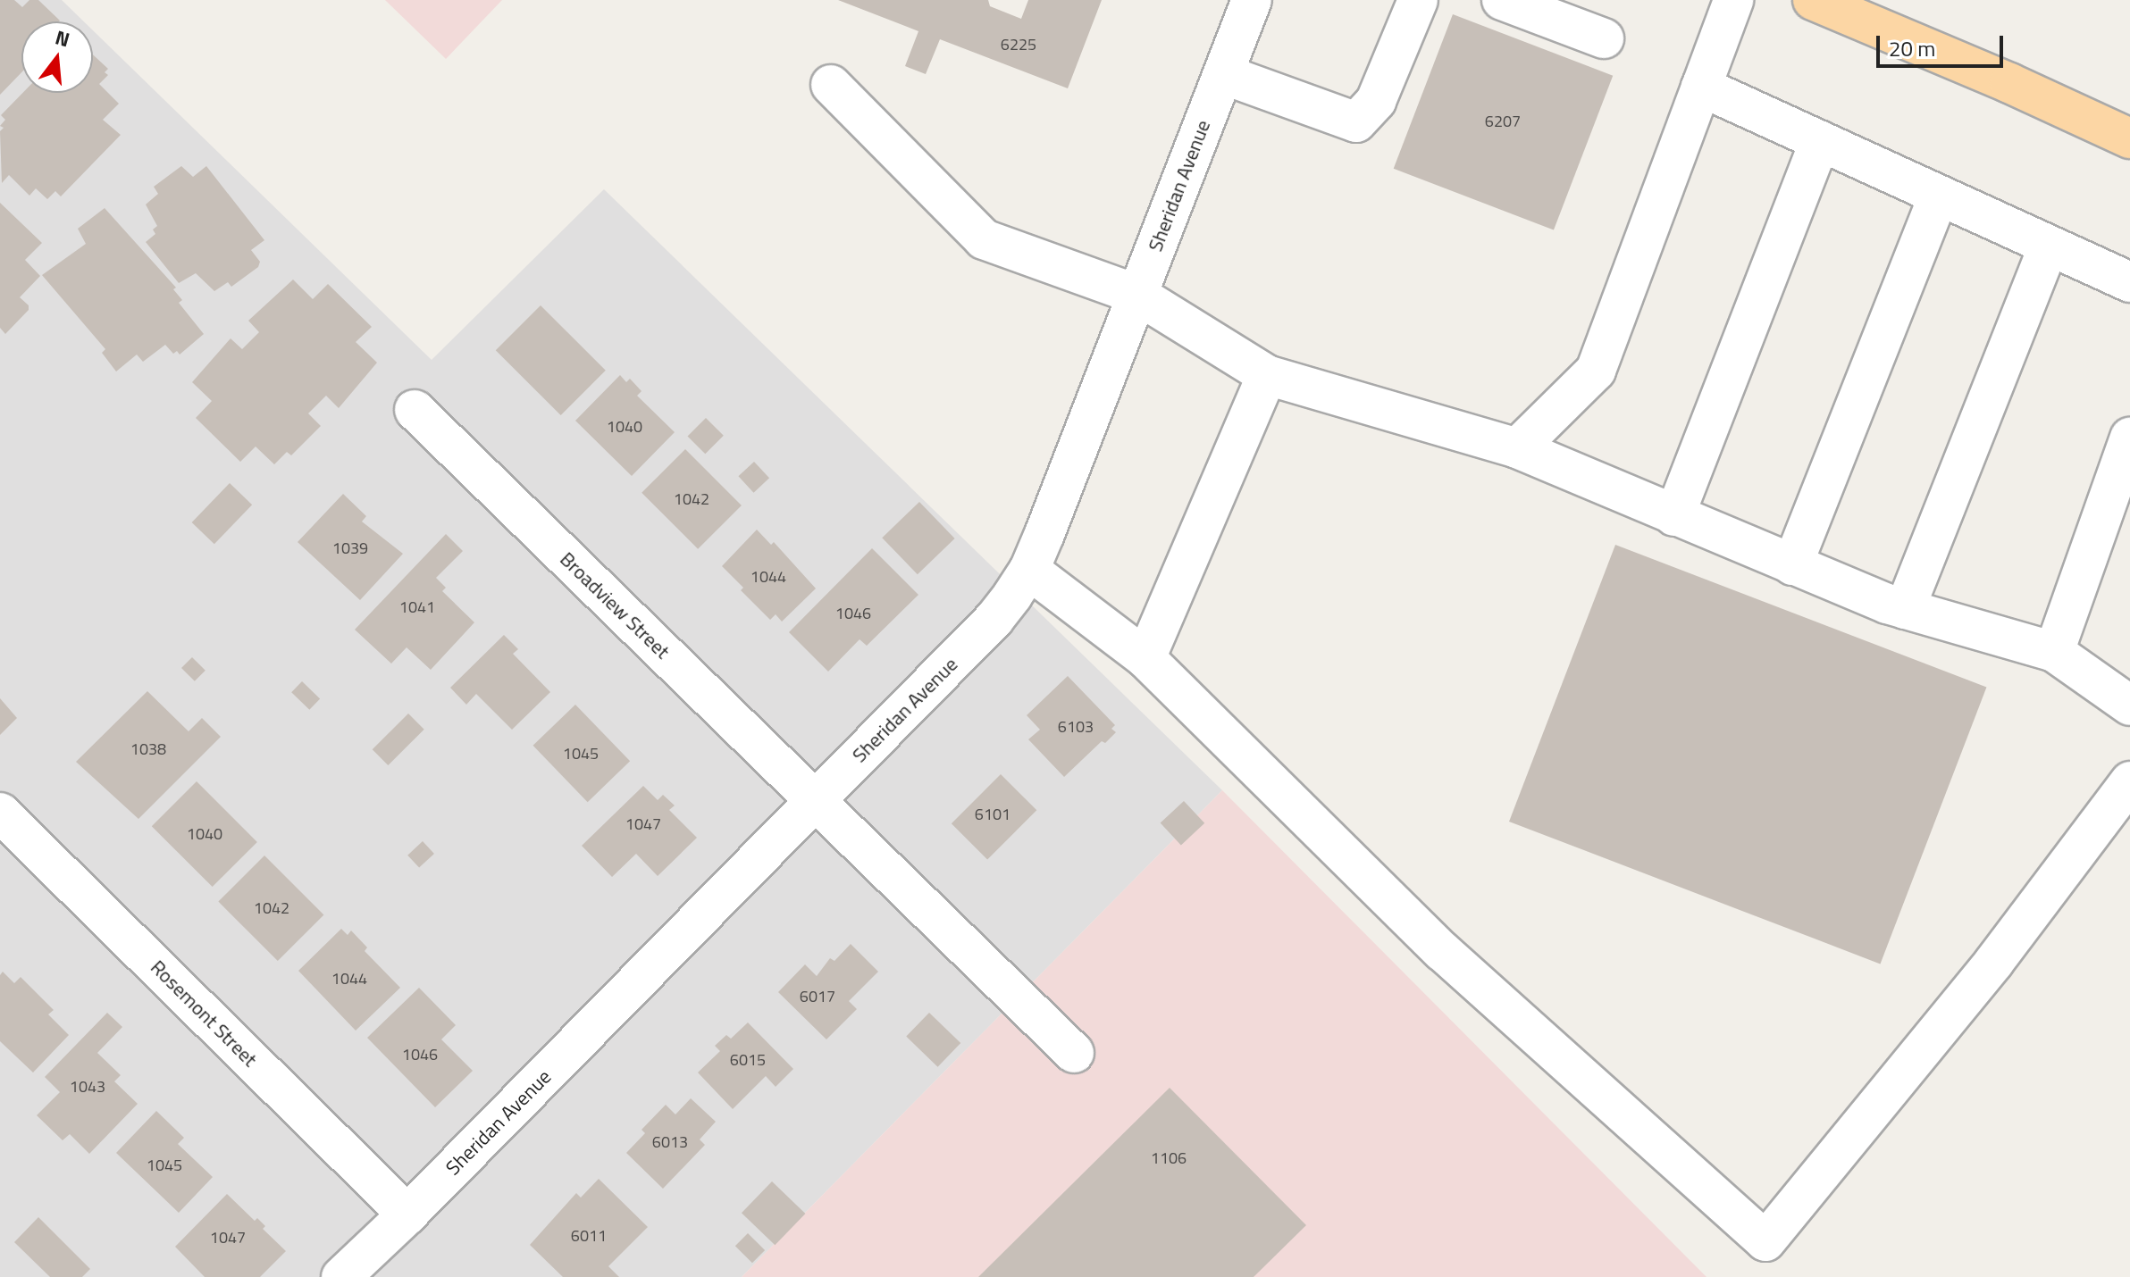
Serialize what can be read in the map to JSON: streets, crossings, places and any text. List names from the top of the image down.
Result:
{
  "streets": {
    "street": ["Sheridan Avenue", "Broadview Street", "Rosemont Street"]
  },
  "crossings": [
    ["Sheridan Avenue", "Broadview Street"],
    ["Sheridan Avenue", "Rosemont Street"]
  ],
  "house_numbers": [
    "6225",
    "6207",
    "1040",
    "1042",
    "1039",
    "1044",
    "1041",
    "1046",
    "6103",
    "1038",
    "1045",
    "6101",
    "1047",
    "1040",
    "1042",
    "1044",
    "6017",
    "1046",
    "6015",
    "1043",
    "6013",
    "1106",
    "1045",
    "6011",
    "1047"
  ],
  "scale_bar": "20 m",
  "north": "top"
}
